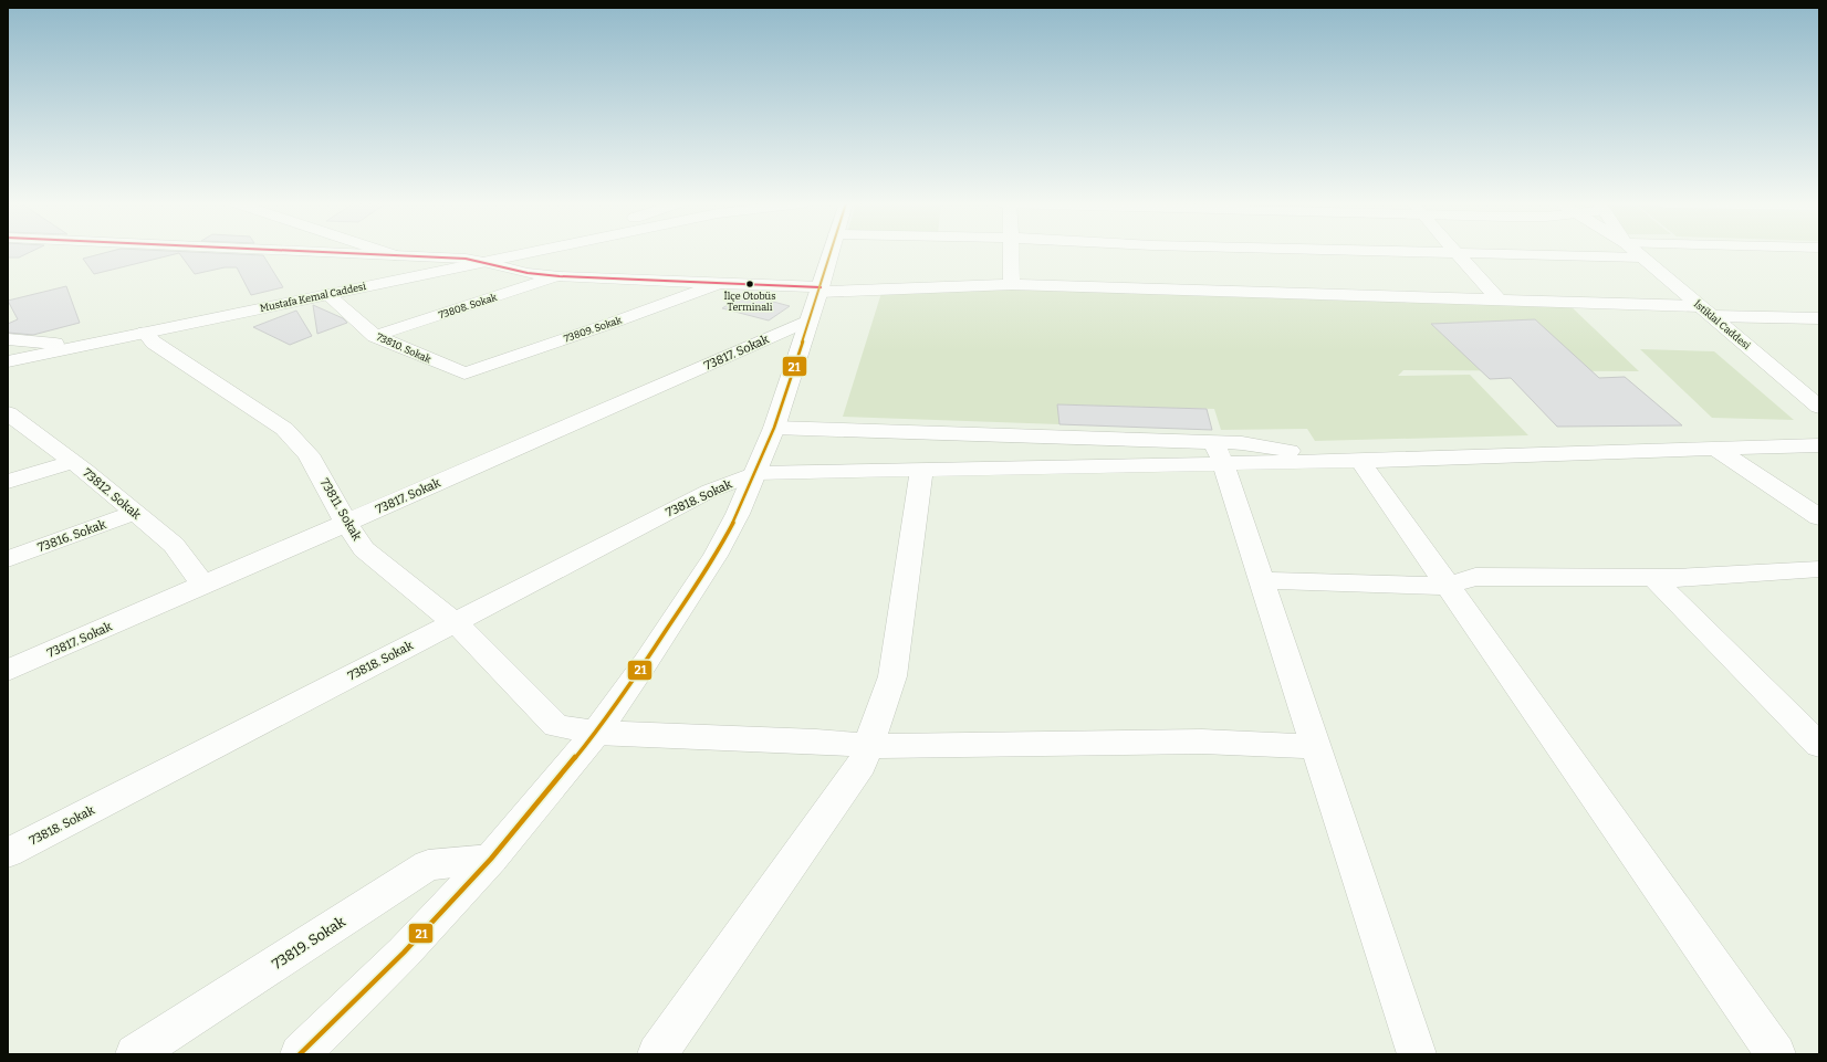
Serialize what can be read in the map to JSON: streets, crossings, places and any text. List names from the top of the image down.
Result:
{
  "streets": {
    "street": [
      "Mustafa Kemal Caddesi",
      "73808. Sokak",
      "İstiklal Caddesi",
      "73809. Sokak",
      "73810. Sokak",
      "73817. Sokak",
      "73812. Sokak",
      "73818. Sokak",
      "73811. Sokak",
      "73816. Sokak",
      "73819. Sokak"
    ]
  },
  "crossings": [
    ["Mustafa Kemal Caddesi", "73810. Sokak"],
    ["Mustafa Kemal Caddesi", "73811. Sokak"],
    ["73808. Sokak", "73810. Sokak"],
    ["73809. Sokak", "73810. Sokak"],
    ["73817. Sokak", "73812. Sokak"],
    ["73817. Sokak", "73811. Sokak"],
    ["73812. Sokak", "73816. Sokak"],
    ["73818. Sokak", "73811. Sokak"]
  ],
  "places": ["İlçe Otobüs Terminali"],
  "lines": ["transit line 21"]
}
